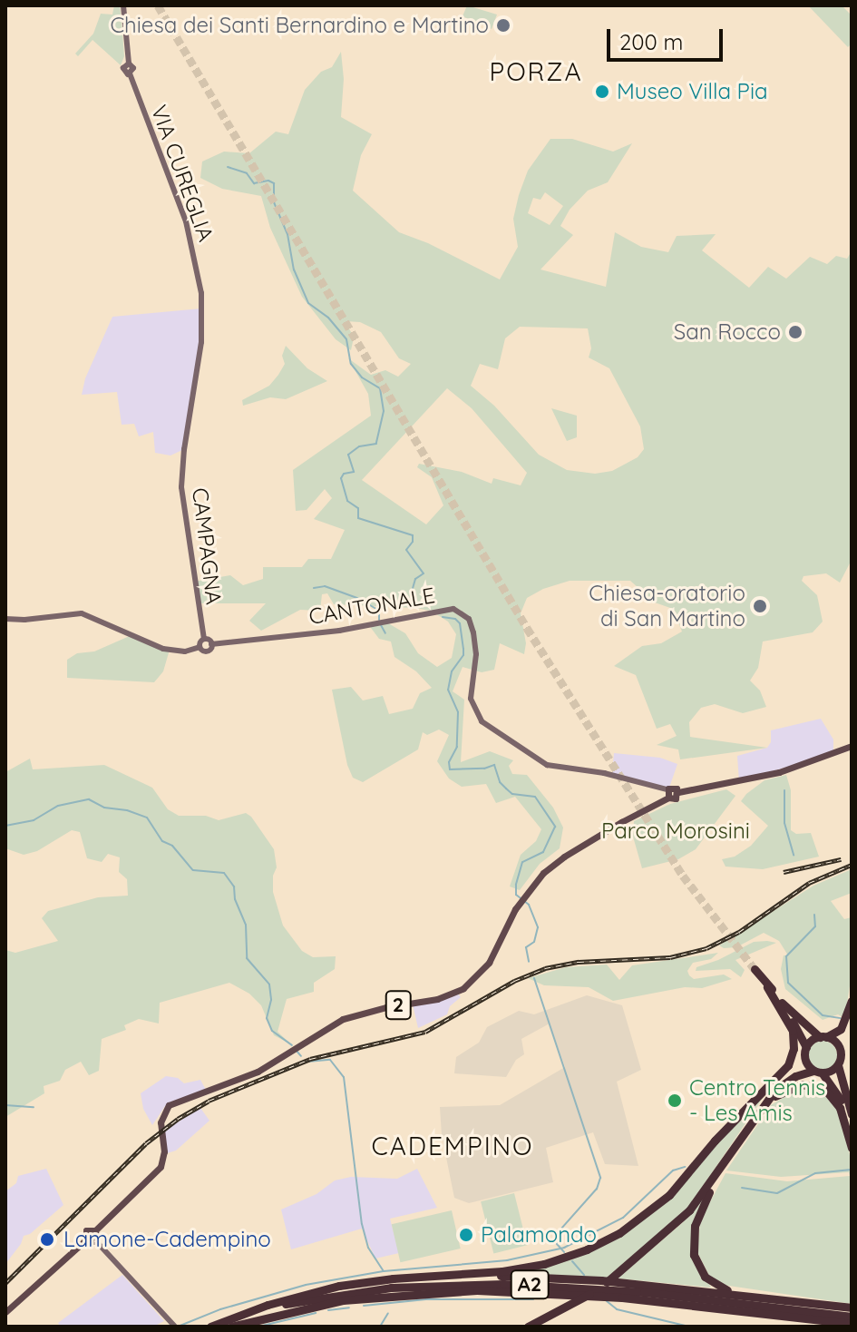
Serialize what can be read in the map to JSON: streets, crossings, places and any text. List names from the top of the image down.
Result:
{
  "streets": {
    "highway": ["A2"],
    "main road": ["2"],
    "street": ["VIA CUREGLIA", "CAMPAGNA", "CANTONALE"]
  },
  "crossings": [
    ["VIA CUREGLIA", "CAMPAGNA"],
    ["CANTONALE", "2"]
  ],
  "districts": ["PORZA", "CADEMPINO"],
  "parks": ["Parco Morosini"],
  "places": [
    "Chiesa dei Santi Bernardino e Martino",
    "Museo Villa Pia",
    "San Rocco",
    "Chiesa-oratorio di San Martino",
    "Centro Tennis - Les Amis",
    "Palamondo",
    "Lamone-Cadempino"
  ],
  "scale_bar": "200 m"
}
